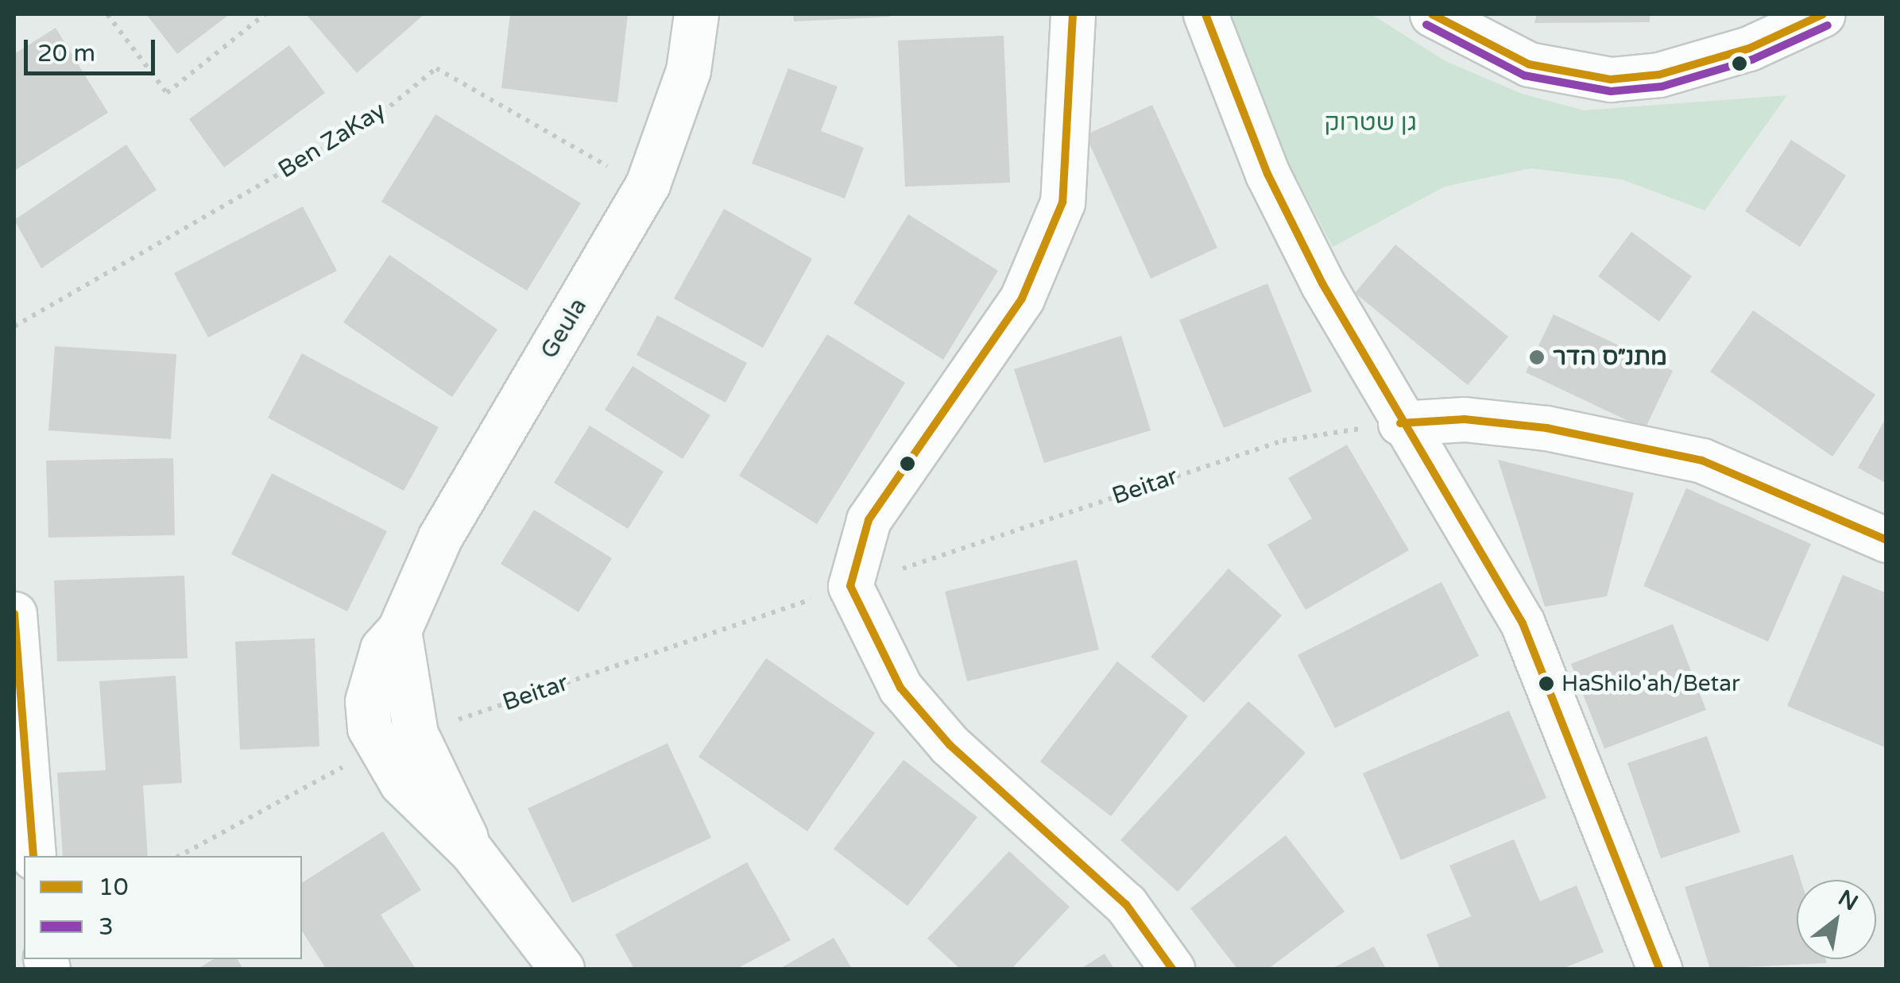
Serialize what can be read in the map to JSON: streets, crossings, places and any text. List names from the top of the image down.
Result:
{
  "streets": {
    "street": ["Geula"],
    "path": ["Ben ZaKay", "Beitar"]
  },
  "crossings": [
    ["Ben ZaKay", "Geula"],
    ["Geula", "Beitar"]
  ],
  "parks": ["גן שטרוק"],
  "places": ["מתנ״ס הדר", "HaShilo'ah/Betar"],
  "lines": ["transit line 10", "transit line 3"],
  "legend": ["10", "3"],
  "scale_bar": "20 m",
  "north": "top right"
}
